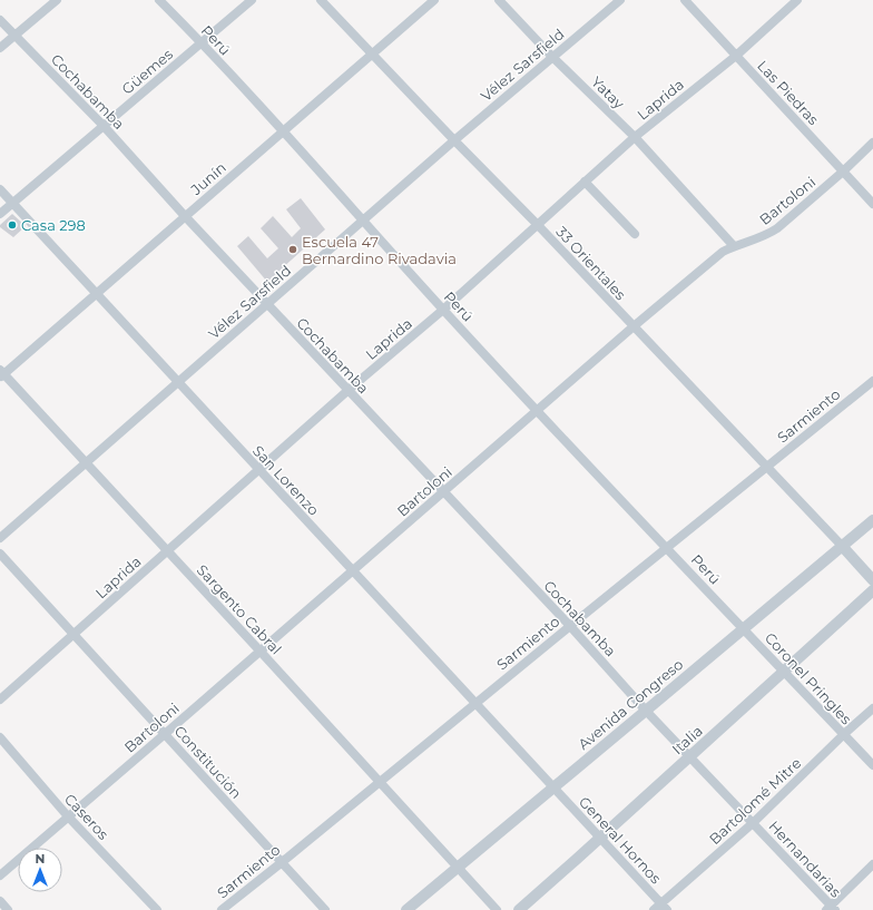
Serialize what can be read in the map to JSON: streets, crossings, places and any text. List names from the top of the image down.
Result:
{
  "streets": {
    "street": [
      "Perú",
      "Vélez Sarsfield",
      "Güemes",
      "Cochabamba",
      "Yatay",
      "Las Piedras",
      "Laprida",
      "Junín",
      "Bartoloni",
      "33 Orientales",
      "Sarmiento",
      "San Lorenzo",
      "Sargento Cabral",
      "Coronel Pringles",
      "Avenida Congreso",
      "Italia",
      "Constitución",
      "Bartolomé Mitre",
      "Caseros",
      "General Hornos",
      "Hernandarias"
    ]
  },
  "crossings": [
    ["Perú", "Vélez Sarsfield"],
    ["Perú", "Güemes"],
    ["Perú", "Laprida"],
    ["Perú", "Junín"],
    ["Perú", "Bartoloni"],
    ["Perú", "Sarmiento"],
    ["Perú", "Coronel Pringles"],
    ["Perú", "Avenida Congreso"],
    ["Vélez Sarsfield", "Cochabamba"],
    ["Vélez Sarsfield", "Yatay"],
    ["Vélez Sarsfield", "33 Orientales"],
    ["Vélez Sarsfield", "San Lorenzo"],
    ["Vélez Sarsfield", "Sargento Cabral"],
    ["Güemes", "Cochabamba"],
    ["Güemes", "San Lorenzo"],
    ["Cochabamba", "Laprida"],
    ["Cochabamba", "Junín"],
    ["Cochabamba", "Bartoloni"],
    ["Cochabamba", "Sarmiento"],
    ["Cochabamba", "Avenida Congreso"],
    ["Cochabamba", "Hernandarias"],
    ["Yatay", "Laprida"],
    ["Yatay", "Bartoloni"],
    ["Las Piedras", "Laprida"],
    ["Las Piedras", "Bartoloni"],
    ["Laprida", "33 Orientales"],
    ["Laprida", "San Lorenzo"],
    ["Laprida", "Sargento Cabral"],
    ["Laprida", "Constitución"],
    ["Junín", "33 Orientales"],
    ["Junín", "San Lorenzo"],
    ["Junín", "Sargento Cabral"],
    ["Bartoloni", "33 Orientales"],
    ["Bartoloni", "San Lorenzo"],
    ["Bartoloni", "Sargento Cabral"],
    ["Bartoloni", "Constitución"],
    ["Bartoloni", "Caseros"],
    ["33 Orientales", "Sarmiento"],
    ["33 Orientales", "Avenida Congreso"],
    ["Sarmiento", "San Lorenzo"],
    ["Sarmiento", "Sargento Cabral"],
    ["Sarmiento", "Constitución"],
    ["San Lorenzo", "Avenida Congreso"],
    ["San Lorenzo", "General Hornos"],
    ["Sargento Cabral", "Avenida Congreso"],
    ["Coronel Pringles", "Avenida Congreso"],
    ["Coronel Pringles", "Italia"],
    ["Coronel Pringles", "Bartolomé Mitre"],
    ["Avenida Congreso", "General Hornos"],
    ["Avenida Congreso", "Hernandarias"],
    ["Italia", "General Hornos"],
    ["Italia", "Hernandarias"],
    ["Bartolomé Mitre", "General Hornos"],
    ["Bartolomé Mitre", "Hernandarias"]
  ],
  "places": ["Casa 298", "Escuela 47 Bernardino Rivadavia"],
  "north": "top"
}
